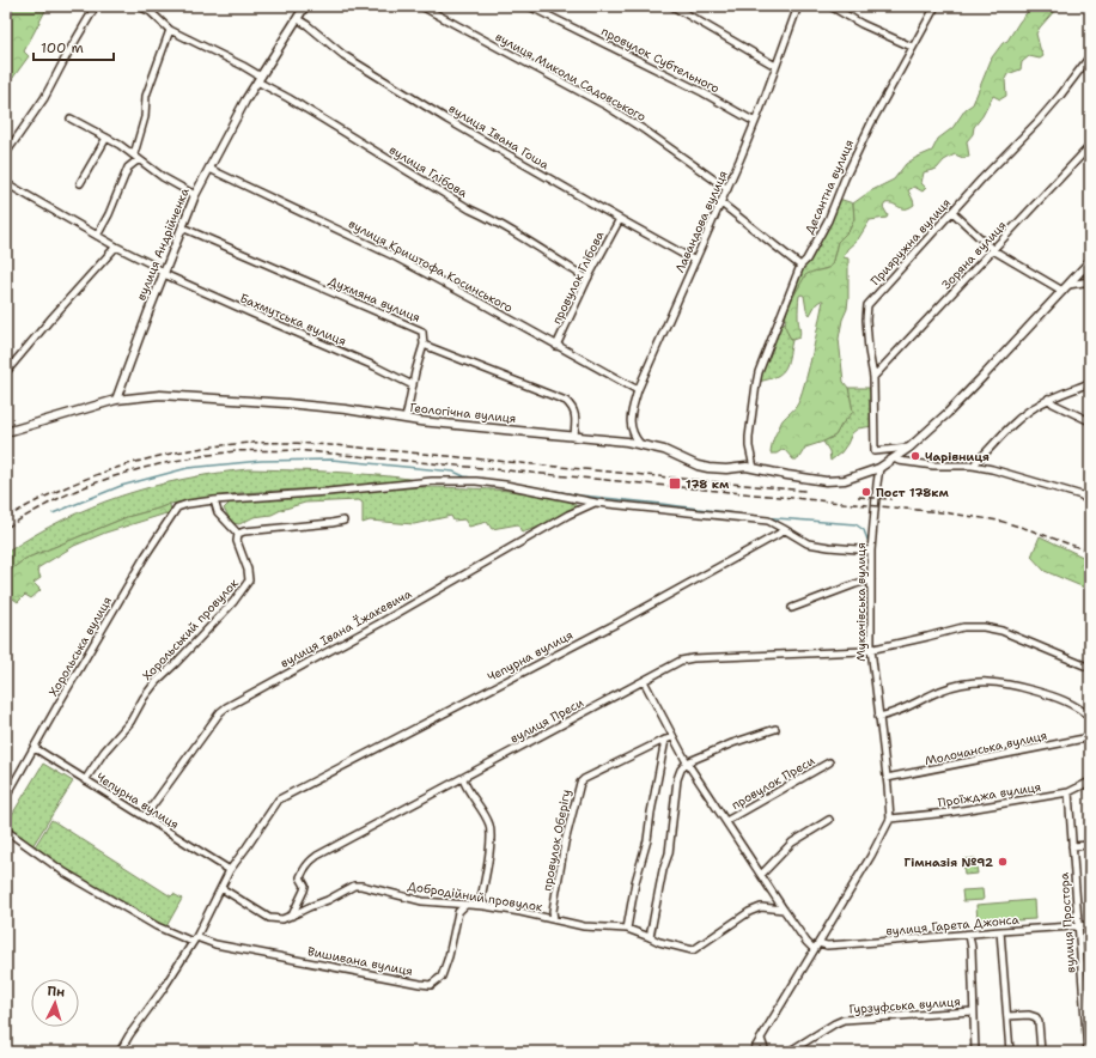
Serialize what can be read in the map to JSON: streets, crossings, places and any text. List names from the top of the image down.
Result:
{
  "streets": {
    "street": [
      "провулок Субтельного",
      "вулиця Миколи Садовського",
      "вулиця Івана Гоша",
      "вулиця Глібова",
      "Десантна вулиця",
      "Лавандова вулиця",
      "Прияружна вулиця",
      "вулиця Андрійченка",
      "Зоряна вулиця",
      "вулиця Криштофа Косинського",
      "провулок Глібова",
      "Духмяна вулиця",
      "Бахмутська вулиця",
      "Геологічна вулиця",
      "Мукачівська вулиця",
      "вулиця Івана Їжакевича",
      "Хорольський провулок",
      "Хорольська вулиця",
      "Чепурна вулиця",
      "вулиця Преси",
      "Молочанська вулиця",
      "провулок Преси",
      "Проїжджа вулиця",
      "провулок Оберігу",
      "Добродійний провулок",
      "вулиця Простора",
      "вулиця Гарета Джонса",
      "Вишивана вулиця",
      "Гурзуфська вулиця"
    ]
  },
  "crossings": [
    ["провулок Субтельного", "Лавандова вулиця"],
    ["вулиця Миколи Садовського", "Лавандова вулиця"],
    ["вулиця Івана Гоша", "Лавандова вулиця"],
    ["вулиця Івана Гоша", "вулиця Андрійченка"],
    ["вулиця Івана Гоша", "провулок Глібова"],
    ["вулиця Глібова", "вулиця Андрійченка"],
    ["вулиця Глібова", "провулок Глібова"],
    ["Десантна вулиця", "Геологічна вулиця"],
    ["Лавандова вулиця", "вулиця Криштофа Косинського"],
    ["Лавандова вулиця", "Геологічна вулиця"],
    ["Прияружна вулиця", "Зоряна вулиця"],
    ["вулиця Андрійченка", "вулиця Криштофа Косинського"],
    ["вулиця Андрійченка", "Духмяна вулиця"],
    ["вулиця Андрійченка", "Бахмутська вулиця"],
    ["вулиця Андрійченка", "Геологічна вулиця"],
    ["вулиця Криштофа Косинського", "провулок Глібова"],
    ["Геологічна вулиця", "Мукачівська вулиця"],
    ["Мукачівська вулиця", "вулиця Преси"],
    ["Мукачівська вулиця", "Молочанська вулиця"],
    ["Мукачівська вулиця", "Проїжджа вулиця"],
    ["вулиця Івана Їжакевича", "Чепурна вулиця"],
    ["Хорольський провулок", "Чепурна вулиця"],
    ["Хорольська вулиця", "Чепурна вулиця"],
    ["Чепурна вулиця", "Добродійний провулок"],
    ["Чепурна вулиця", "Вишивана вулиця"],
    ["вулиця Преси", "провулок Преси"],
    ["вулиця Преси", "Добродійний провулок"],
    ["провулок Преси", "провулок Оберігу"],
    ["провулок Преси", "Добродійний провулок"],
    ["Проїжджа вулиця", "вулиця Простора"],
    ["провулок Оберігу", "Добродійний провулок"],
    ["Добродійний провулок", "Вишивана вулиця"],
    ["вулиця Простора", "вулиця Гарета Джонса"],
    ["вулиця Гарета Джонса", "Гурзуфська вулиця"]
  ],
  "places": {
    "other": ["Чарівниця", "Пост 178км", "Гімназія №92"],
    "transit": ["178 км"]
  },
  "scale_bar": "100 m",
  "north": "top"
}
